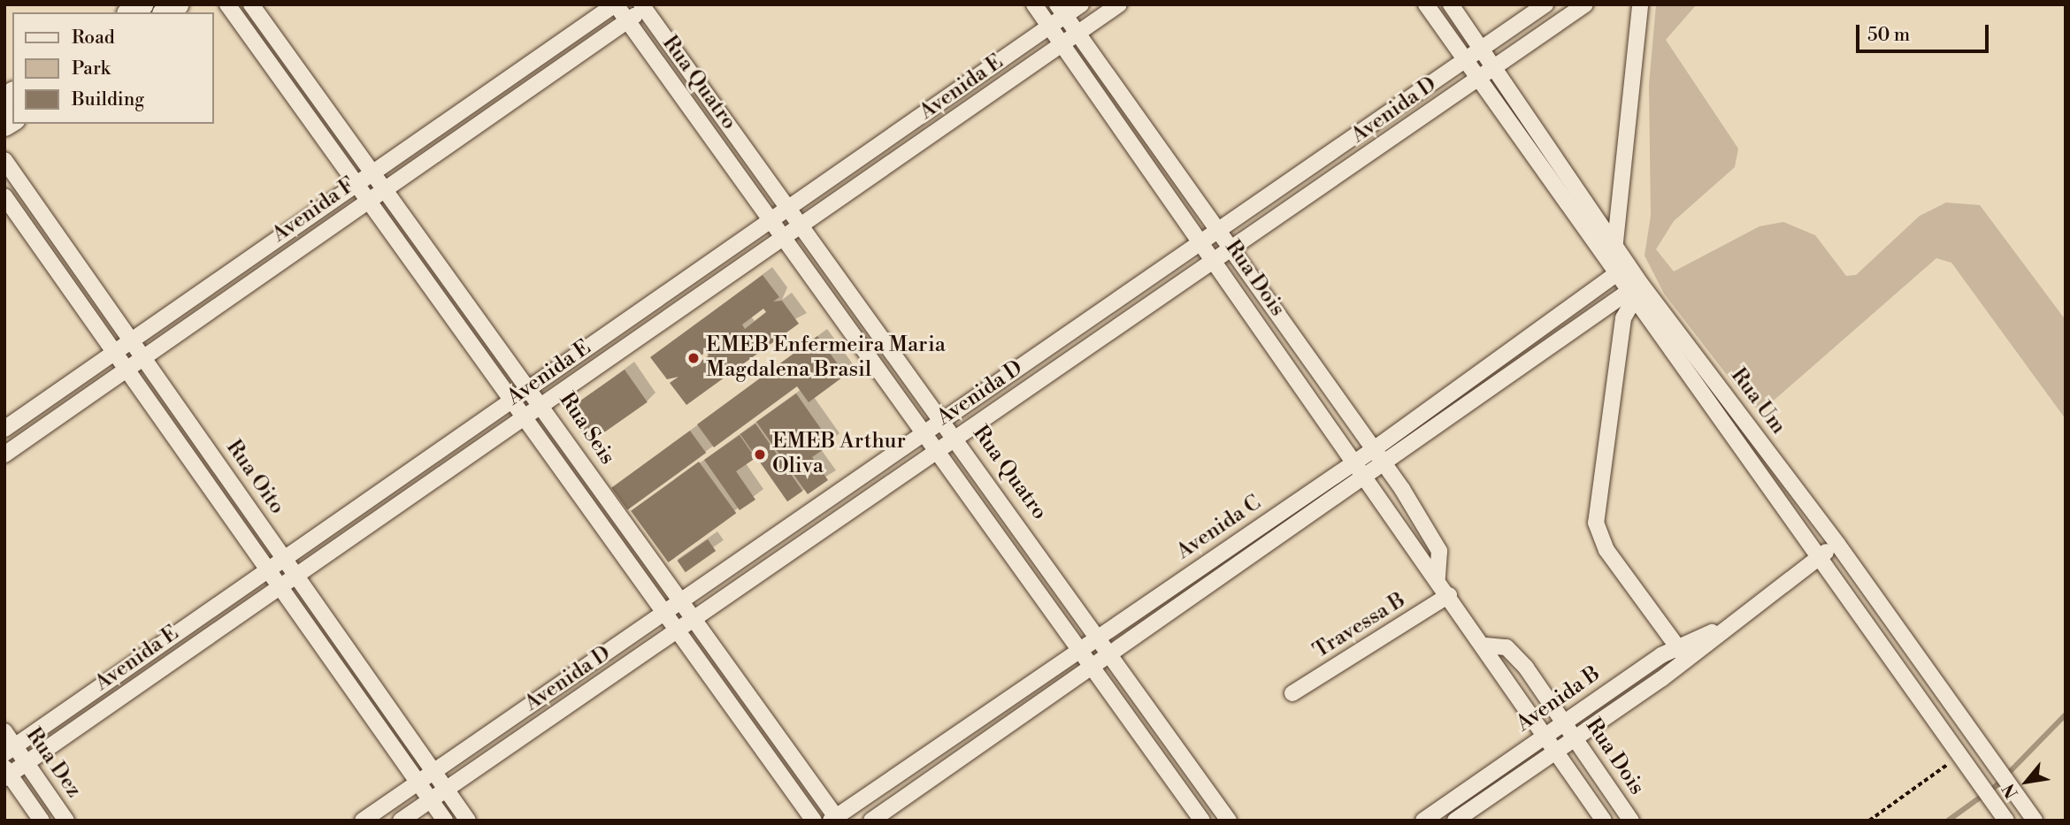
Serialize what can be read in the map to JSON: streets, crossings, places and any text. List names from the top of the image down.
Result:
{
  "streets": {
    "street": [
      "Rua Quatro",
      "Avenida E",
      "Avenida D",
      "Avenida F",
      "Rua Dois",
      "Rua Um",
      "Rua Seis",
      "Rua Oito",
      "Avenida C",
      "Travessa B",
      "Avenida B",
      "Rua Dez"
    ]
  },
  "crossings": [
    ["Rua Quatro", "Avenida E"],
    ["Rua Quatro", "Avenida D"],
    ["Rua Quatro", "Avenida F"],
    ["Rua Quatro", "Avenida C"],
    ["Avenida E", "Rua Dois"],
    ["Avenida E", "Rua Seis"],
    ["Avenida E", "Rua Oito"],
    ["Avenida E", "Rua Dez"],
    ["Avenida D", "Rua Dois"],
    ["Avenida D", "Rua Um"],
    ["Avenida D", "Rua Seis"],
    ["Avenida D", "Rua Oito"],
    ["Avenida F", "Rua Seis"],
    ["Avenida F", "Rua Oito"],
    ["Rua Dois", "Avenida C"],
    ["Rua Dois", "Travessa B"],
    ["Rua Dois", "Avenida B"],
    ["Rua Um", "Avenida C"],
    ["Rua Um", "Avenida B"],
    ["Rua Seis", "Avenida C"]
  ],
  "places": ["EMEB Enfermeira Maria Magdalena Brasil", "EMEB Arthur Oliva"],
  "legend": ["Road", "Park", "Building"],
  "scale_bar": "50 m",
  "north": "bottom left"
}
